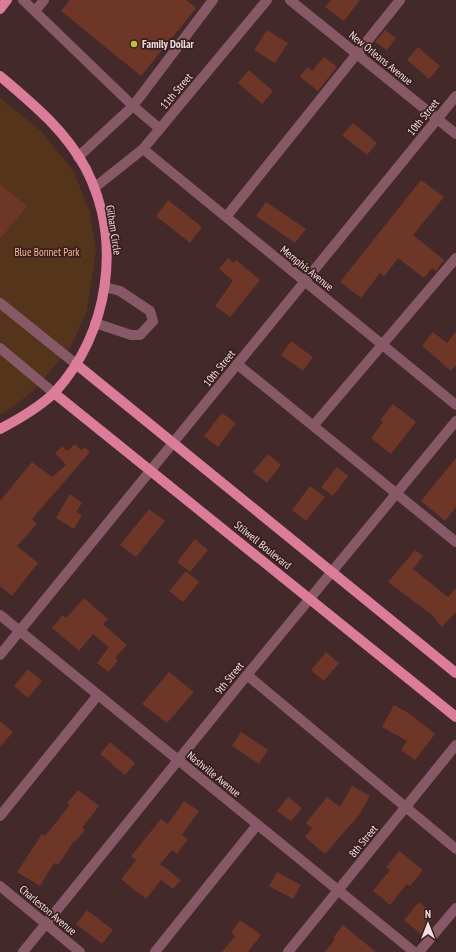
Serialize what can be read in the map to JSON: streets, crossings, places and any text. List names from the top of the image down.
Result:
{
  "streets": {
    "main road": ["Gilham Circle", "Stilwell Boulevard"],
    "street": [
      "New Orleans Avenue",
      "11th Street",
      "10th Street",
      "Memphis Avenue",
      "9th Street",
      "Nashville Avenue",
      "8th Street",
      "Charleston Avenue"
    ]
  },
  "crossings": [
    ["New Orleans Avenue", "10th Street"],
    ["11th Street", "Gilham Circle"],
    ["11th Street", "Memphis Avenue"],
    ["10th Street", "Memphis Avenue"],
    ["10th Street", "Stilwell Boulevard"],
    ["10th Street", "Nashville Avenue"],
    ["Gilham Circle", "Stilwell Boulevard"],
    ["Stilwell Boulevard", "9th Street"],
    ["9th Street", "Nashville Avenue"],
    ["9th Street", "Charleston Avenue"],
    ["Nashville Avenue", "8th Street"]
  ],
  "parks": ["Blue Bonnet Park"],
  "places": ["Family Dollar"],
  "north": "top"
}
